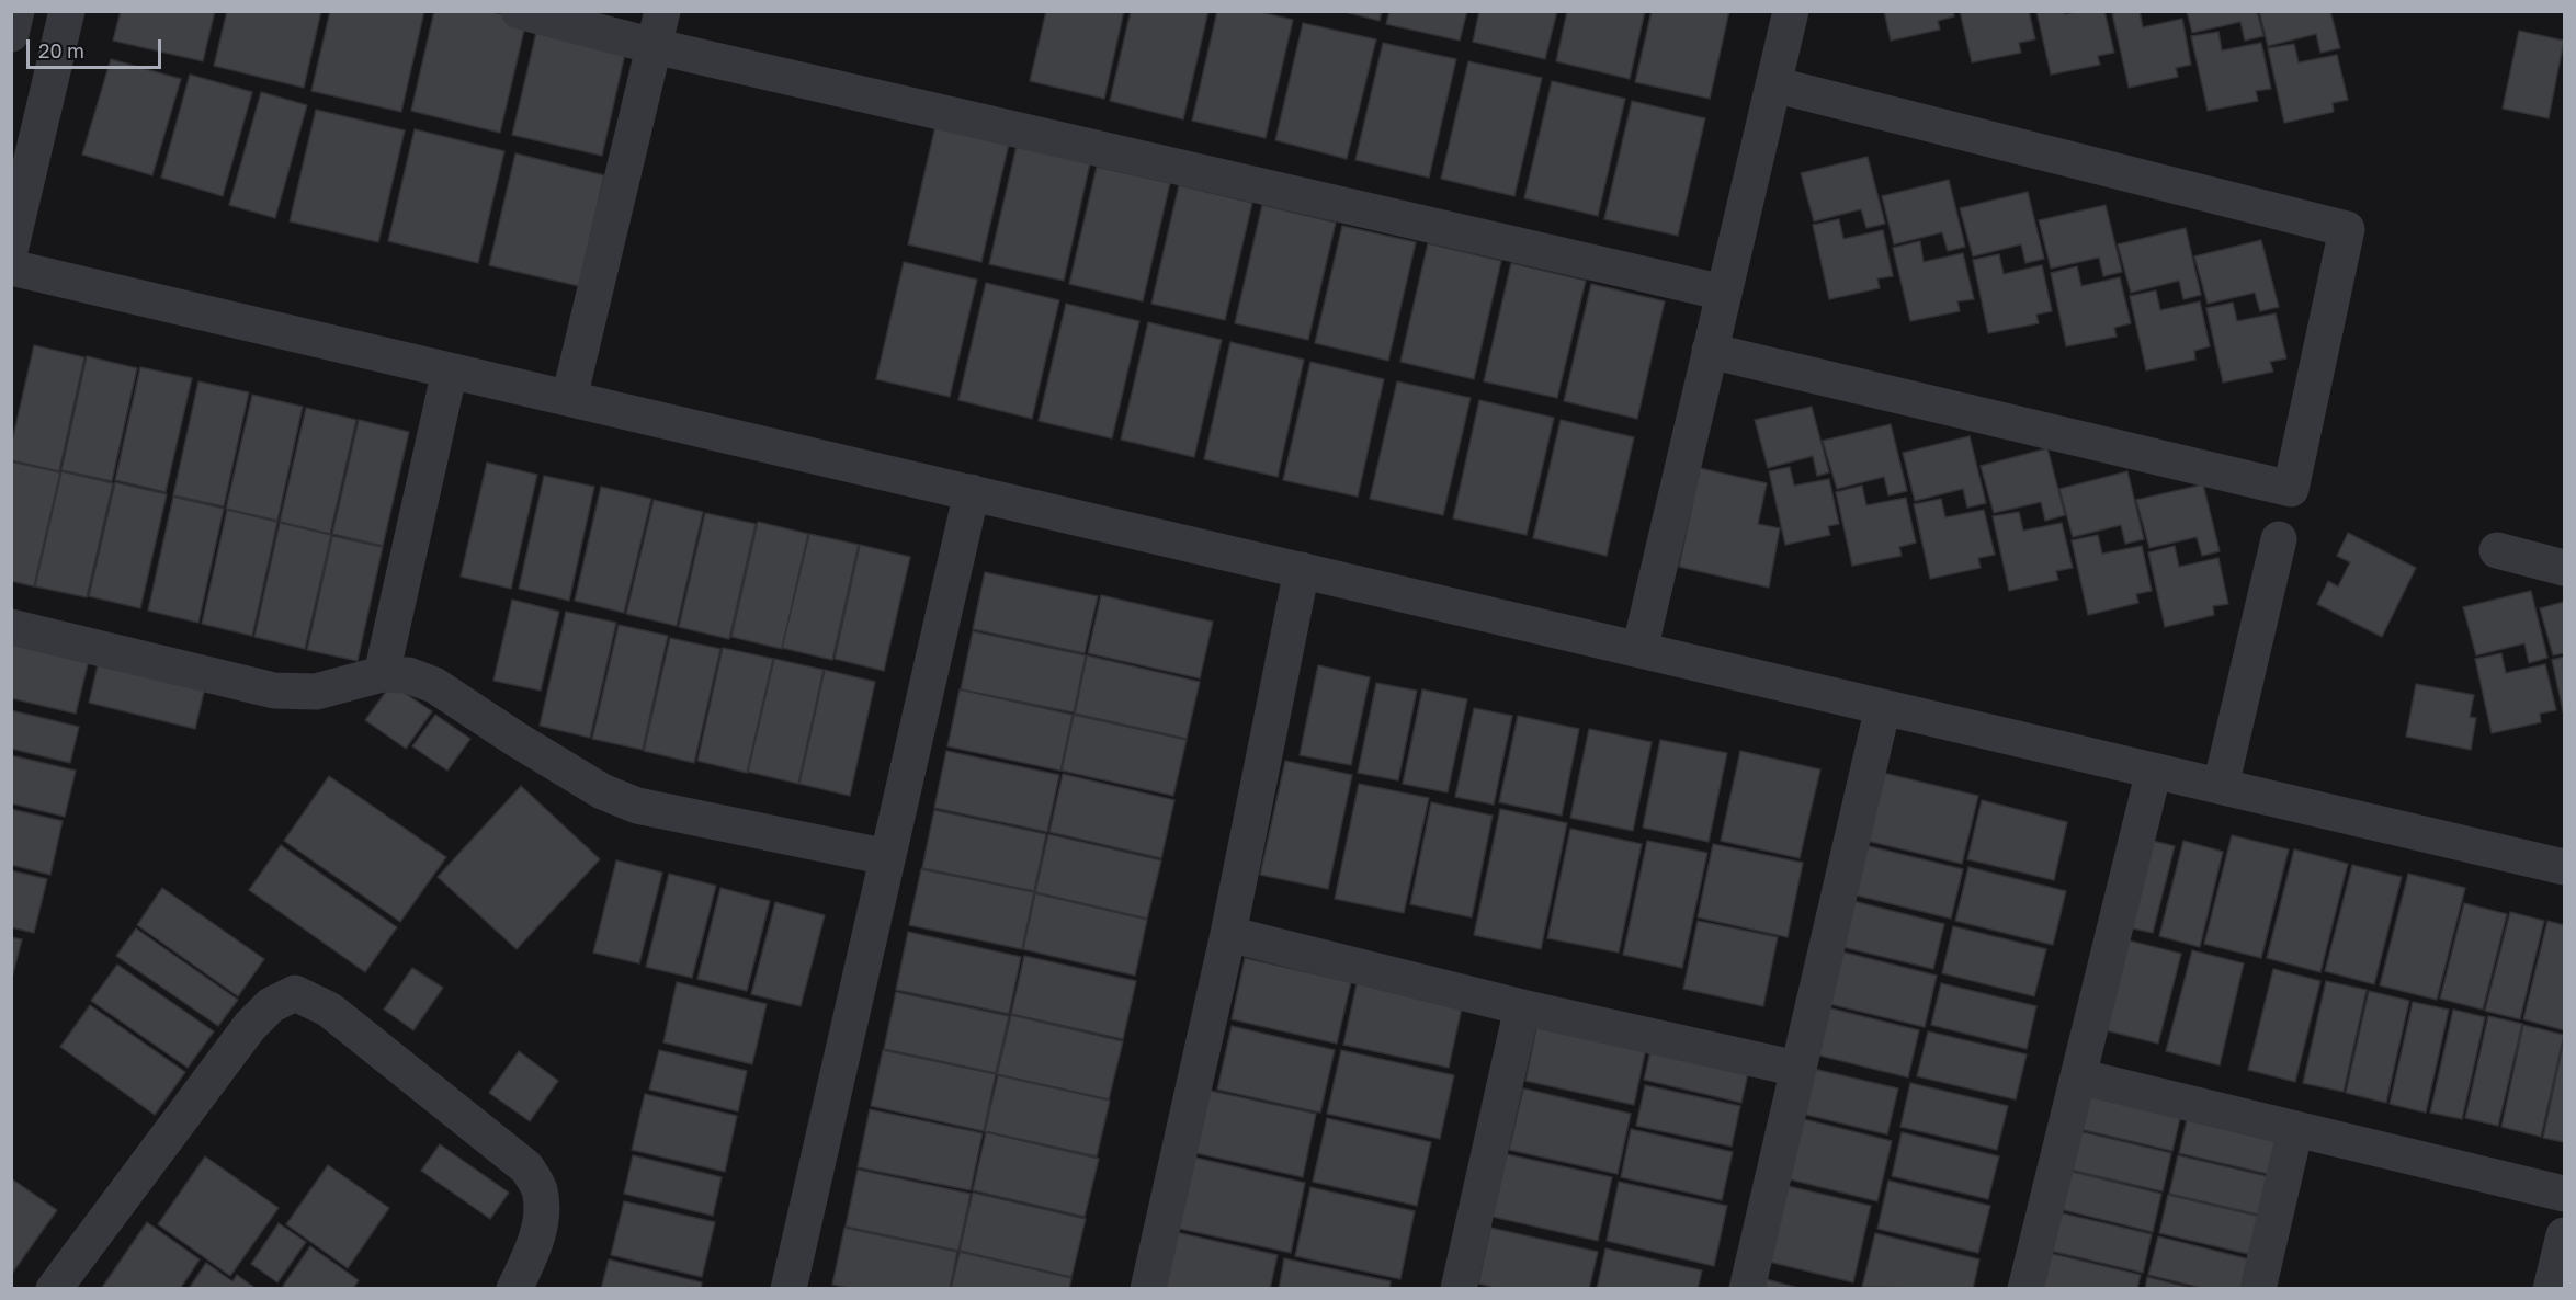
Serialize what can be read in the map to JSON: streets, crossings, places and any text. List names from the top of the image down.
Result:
{
  "scale_bar": "20 m"
}
